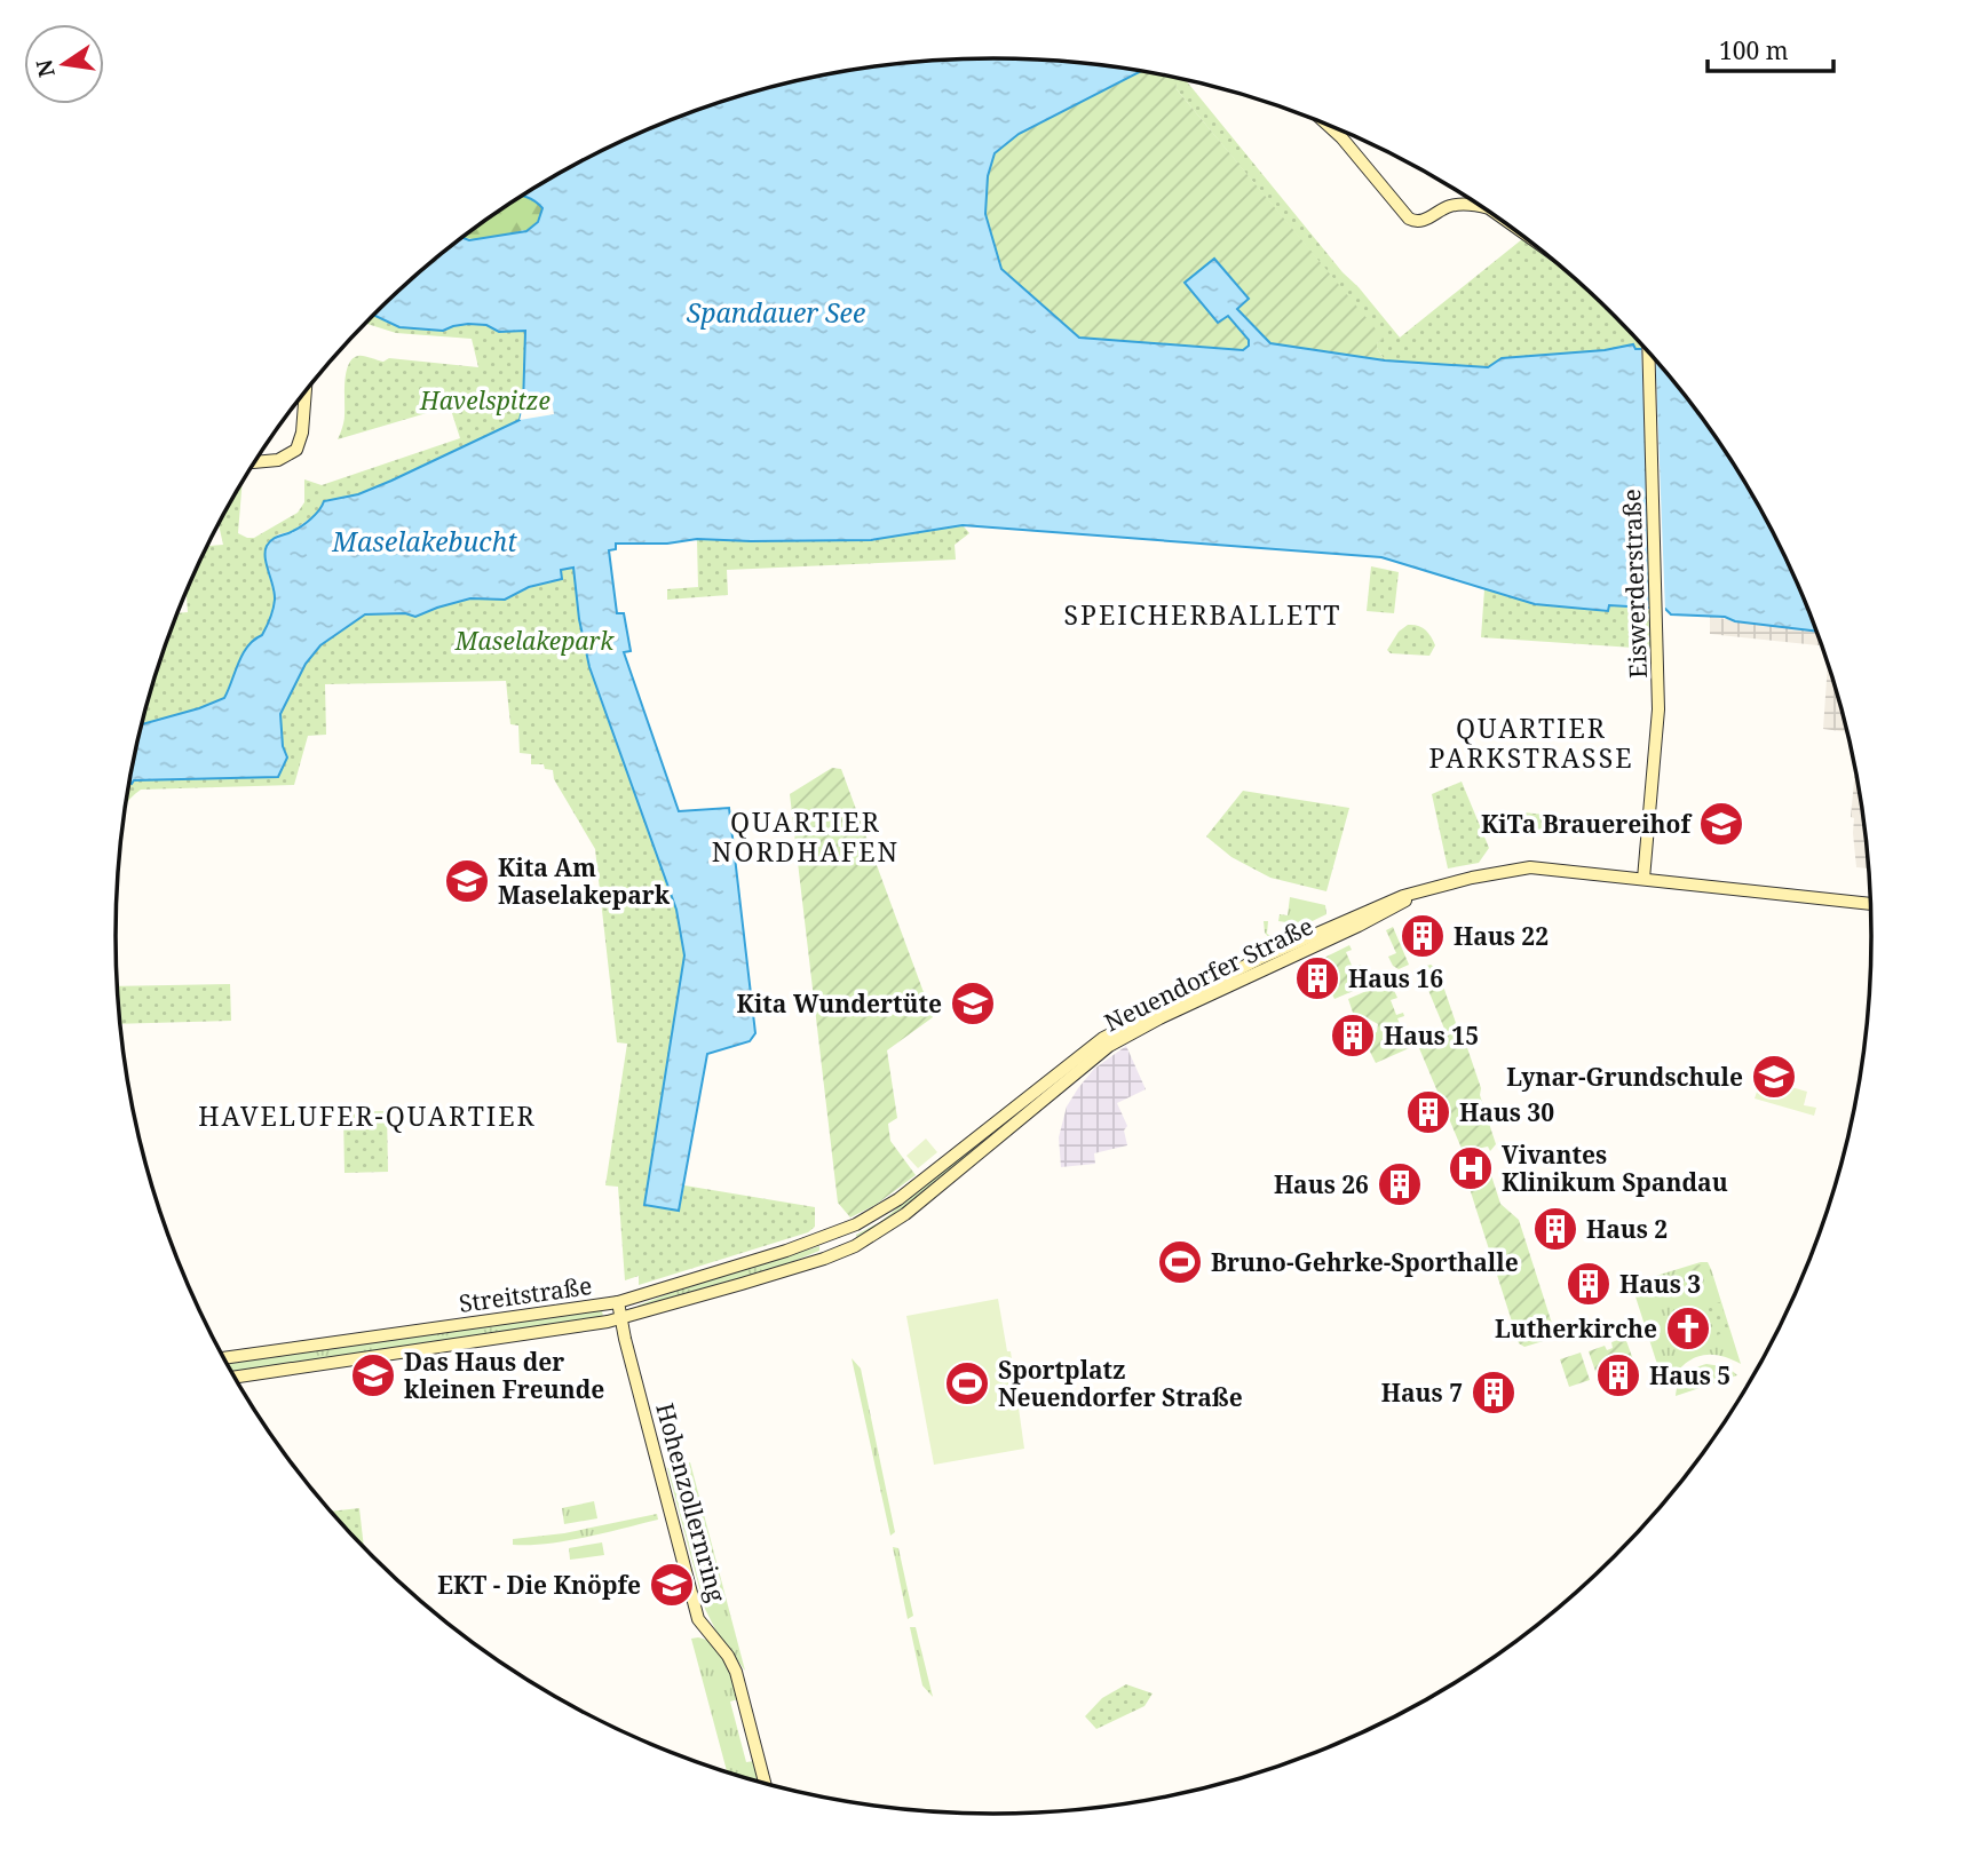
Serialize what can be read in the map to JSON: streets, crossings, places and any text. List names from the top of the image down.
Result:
{
  "streets": {
    "main road": [
      "Eiswerderstraße",
      "Neuendorfer Straße",
      "Streitstraße",
      "Hohenzollernring"
    ]
  },
  "crossings": [
    ["Eiswerderstraße", "Neuendorfer Straße"],
    ["Neuendorfer Straße", "Streitstraße"],
    ["Streitstraße", "Hohenzollernring"]
  ],
  "districts": [
    "SPEICHERBALLETT",
    "QUARTIER PARKSTRASSE",
    "QUARTIER NORDHAFEN",
    "HAVELUFER-QUARTIER"
  ],
  "water": ["Spandauer See", "Maselakebucht"],
  "parks": ["Havelspitze", "Maselakepark"],
  "places": {
    "school or university": [
      "KiTa Brauereihof",
      "Kita Am Maselakepark",
      "Kita Wundertüte",
      "Lynar-Grundschule",
      "Das Haus der kleinen Freunde",
      "EKT - Die Knöpfe"
    ],
    "building": [
      "Haus 22",
      "Haus 16",
      "Haus 15",
      "Haus 30",
      "Haus 26",
      "Haus 2",
      "Haus 3",
      "Haus 5",
      "Haus 7"
    ],
    "hospital": ["Vivantes Klinikum Spandau"],
    "sports": ["Bruno-Gehrke-Sporthalle", "Sportplatz Neuendorfer Straße"],
    "church": ["Lutherkirche"]
  },
  "scale_bar": "100 m",
  "north": "left"
}
